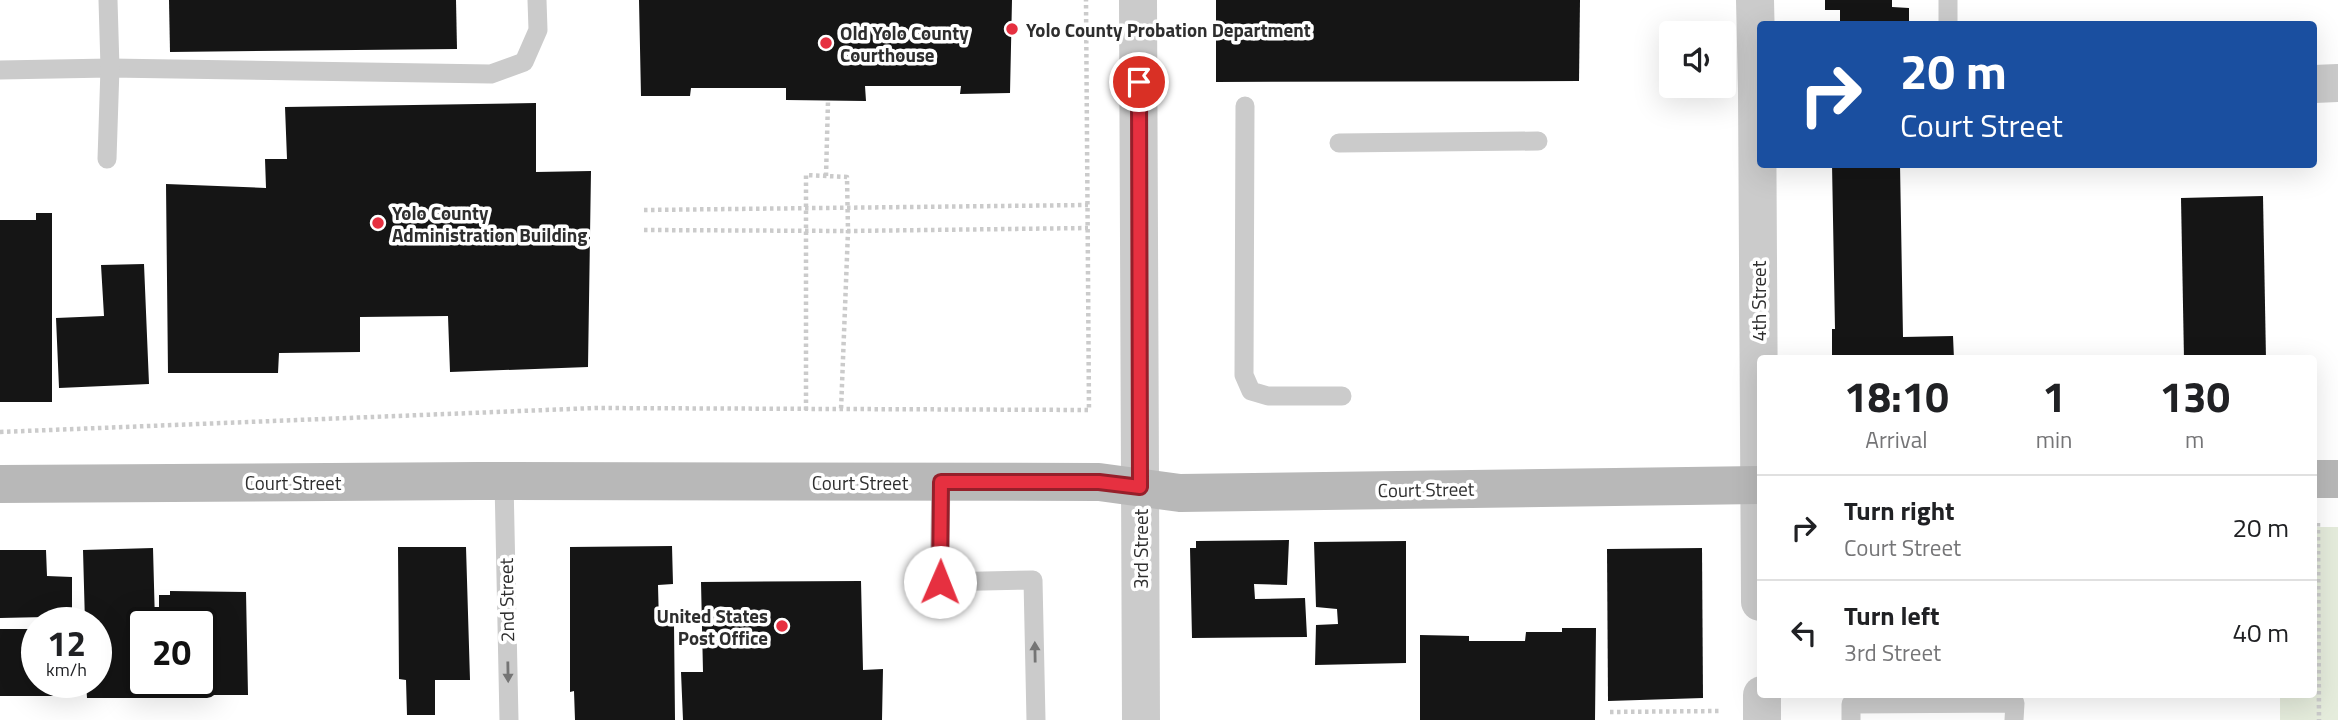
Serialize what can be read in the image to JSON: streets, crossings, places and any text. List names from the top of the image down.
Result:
{
  "streets": {
    "street": ["4th Street", "Court Street", "3rd Street"],
    "lane": ["2nd Street"]
  },
  "crossings": [
    ["Court Street", "3rd Street"],
    ["Court Street", "2nd Street"]
  ],
  "one_way": ["2nd Street"],
  "places": [
    "Yolo County Probation Department",
    "Old Yolo County Courthouse",
    "Yolo County Administration Building",
    "United States Post Office"
  ],
  "page": {
    "turn": ["20 m", "Court Street"],
    "eta": [
      "18:10",
      "Arrival",
      "1",
      "min",
      "130",
      "m"
    ],
    "list": [
      {
        "name": "Turn right",
        "note": "Court Street",
        "value": "20 m"
      },
      {
        "name": "Turn left",
        "note": "3rd Street",
        "value": "40 m"
      }
    ],
    "speed": "12 km/h",
    "limit": "20"
  }
}
